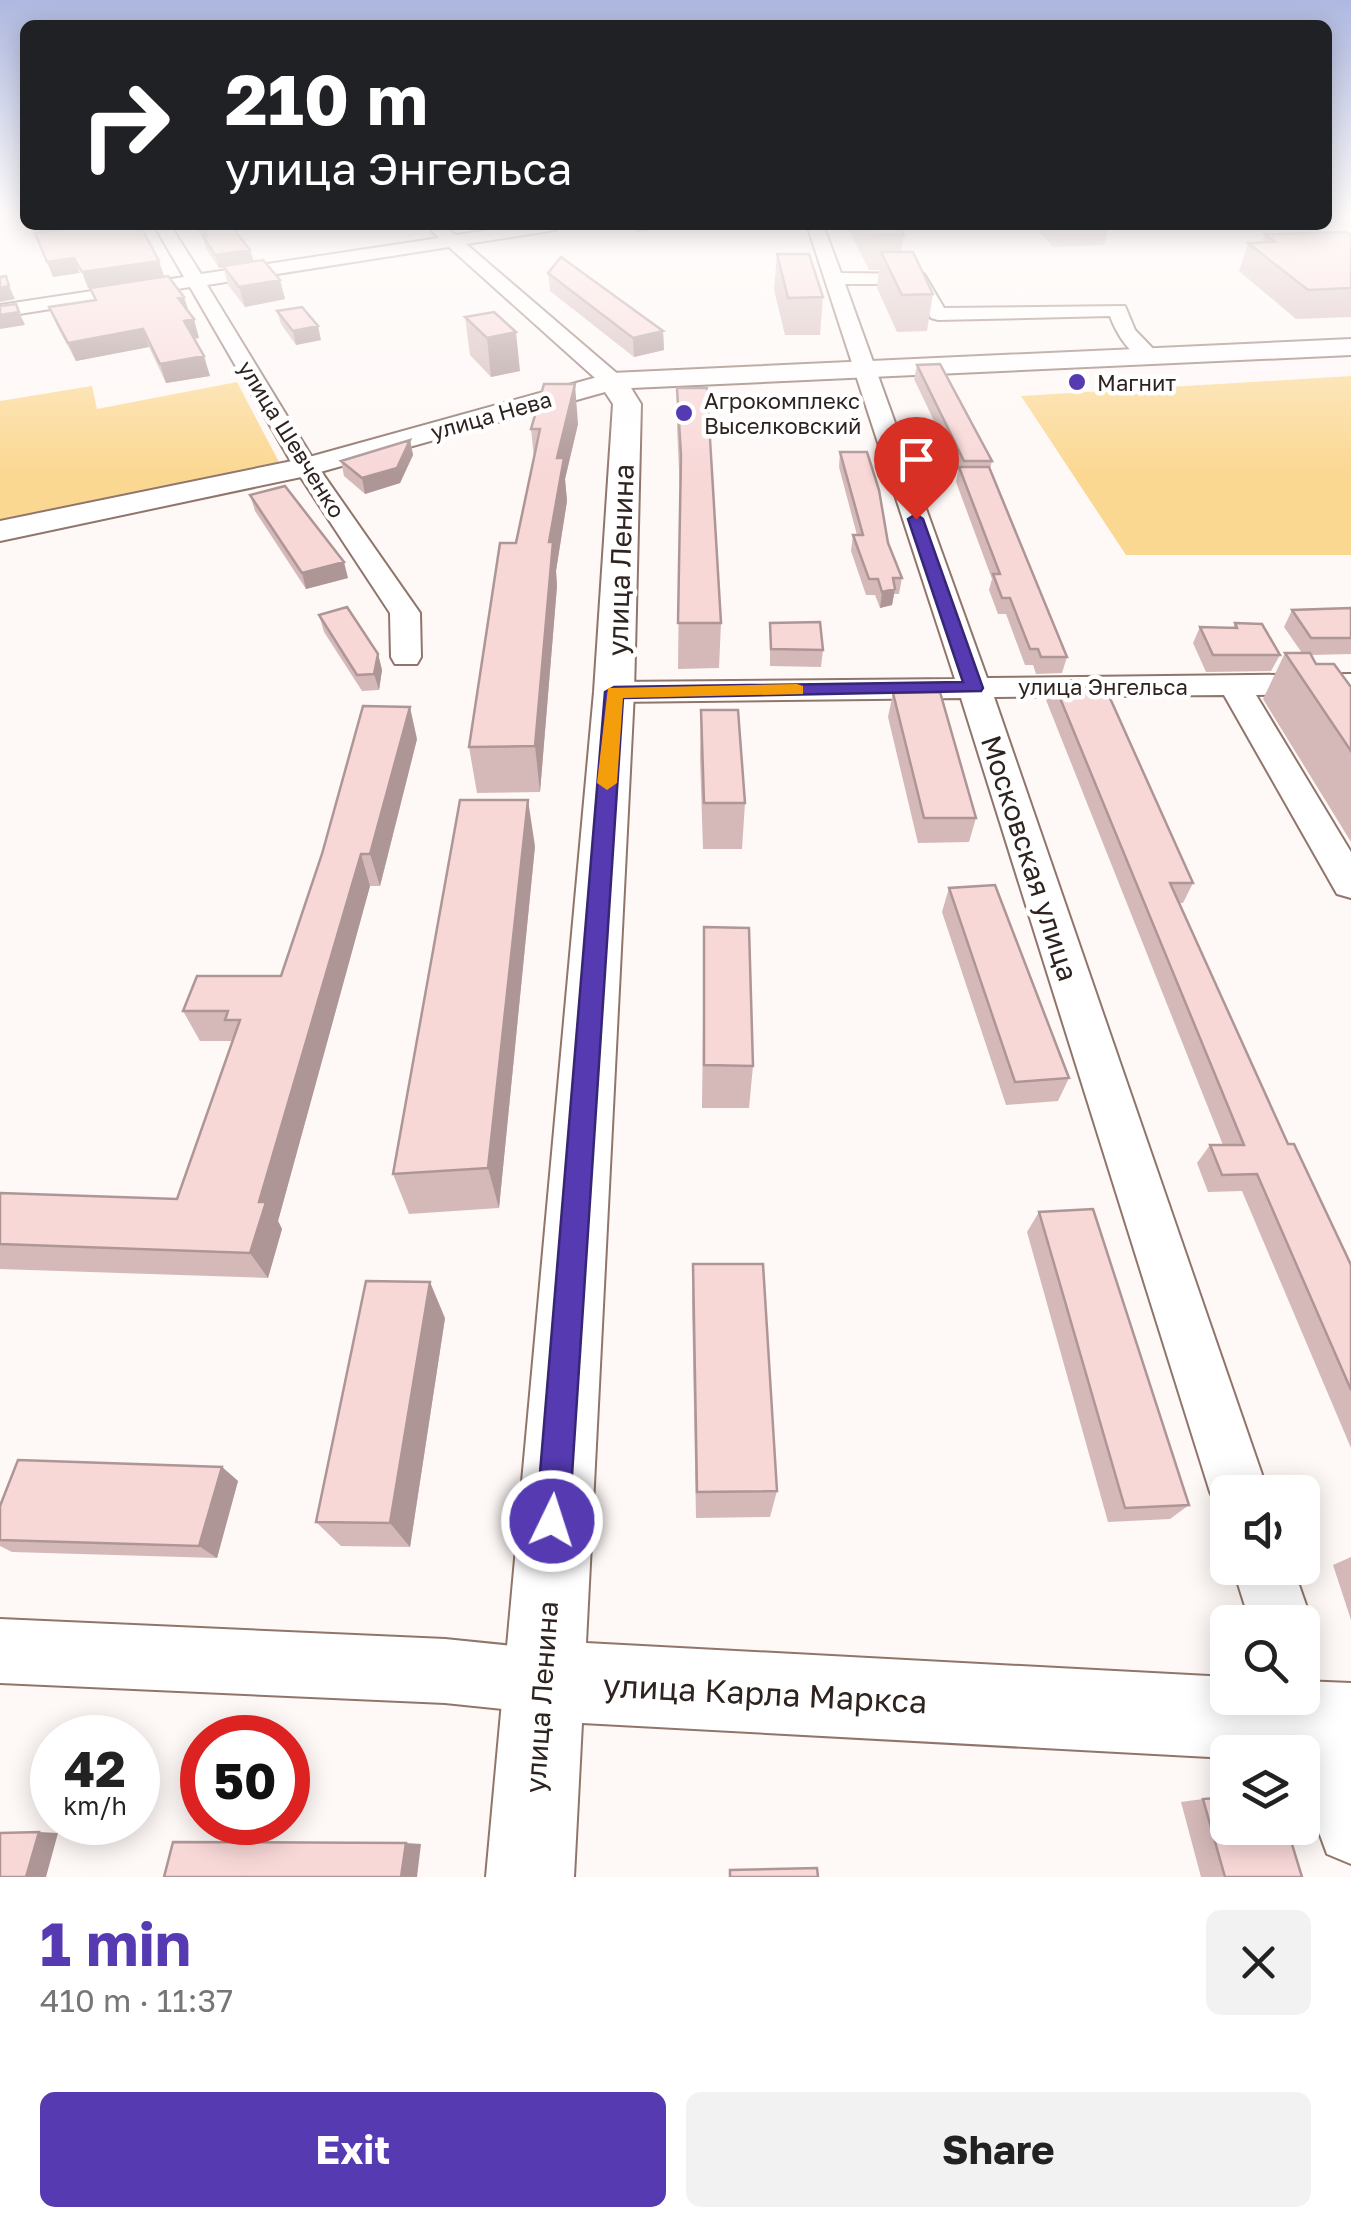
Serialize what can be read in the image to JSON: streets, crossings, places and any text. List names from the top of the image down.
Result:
{
  "streets": {
    "main road": ["улица Нева", "улица Ленина", "улица Карла Маркса"],
    "street": ["улица Шевченко", "улица Энгельса", "Московская улица"]
  },
  "crossings": [
    ["улица Нева", "улица Шевченко"],
    ["улица Нева", "улица Ленина"],
    ["улица Нева", "Московская улица"],
    ["улица Ленина", "улица Энгельса"],
    ["улица Ленина", "улица Карла Маркса"],
    ["улица Энгельса", "Московская улица"]
  ],
  "places": ["Магнит", "Агрокомплекс Выселковский"],
  "page": {
    "turn": ["210 m", "улица Энгельса"],
    "speed": "42 km/h",
    "limit": "50",
    "heading": ["1 min", "410 m · 11:37"],
    "buttons": ["Exit", "Share"]
  }
}
